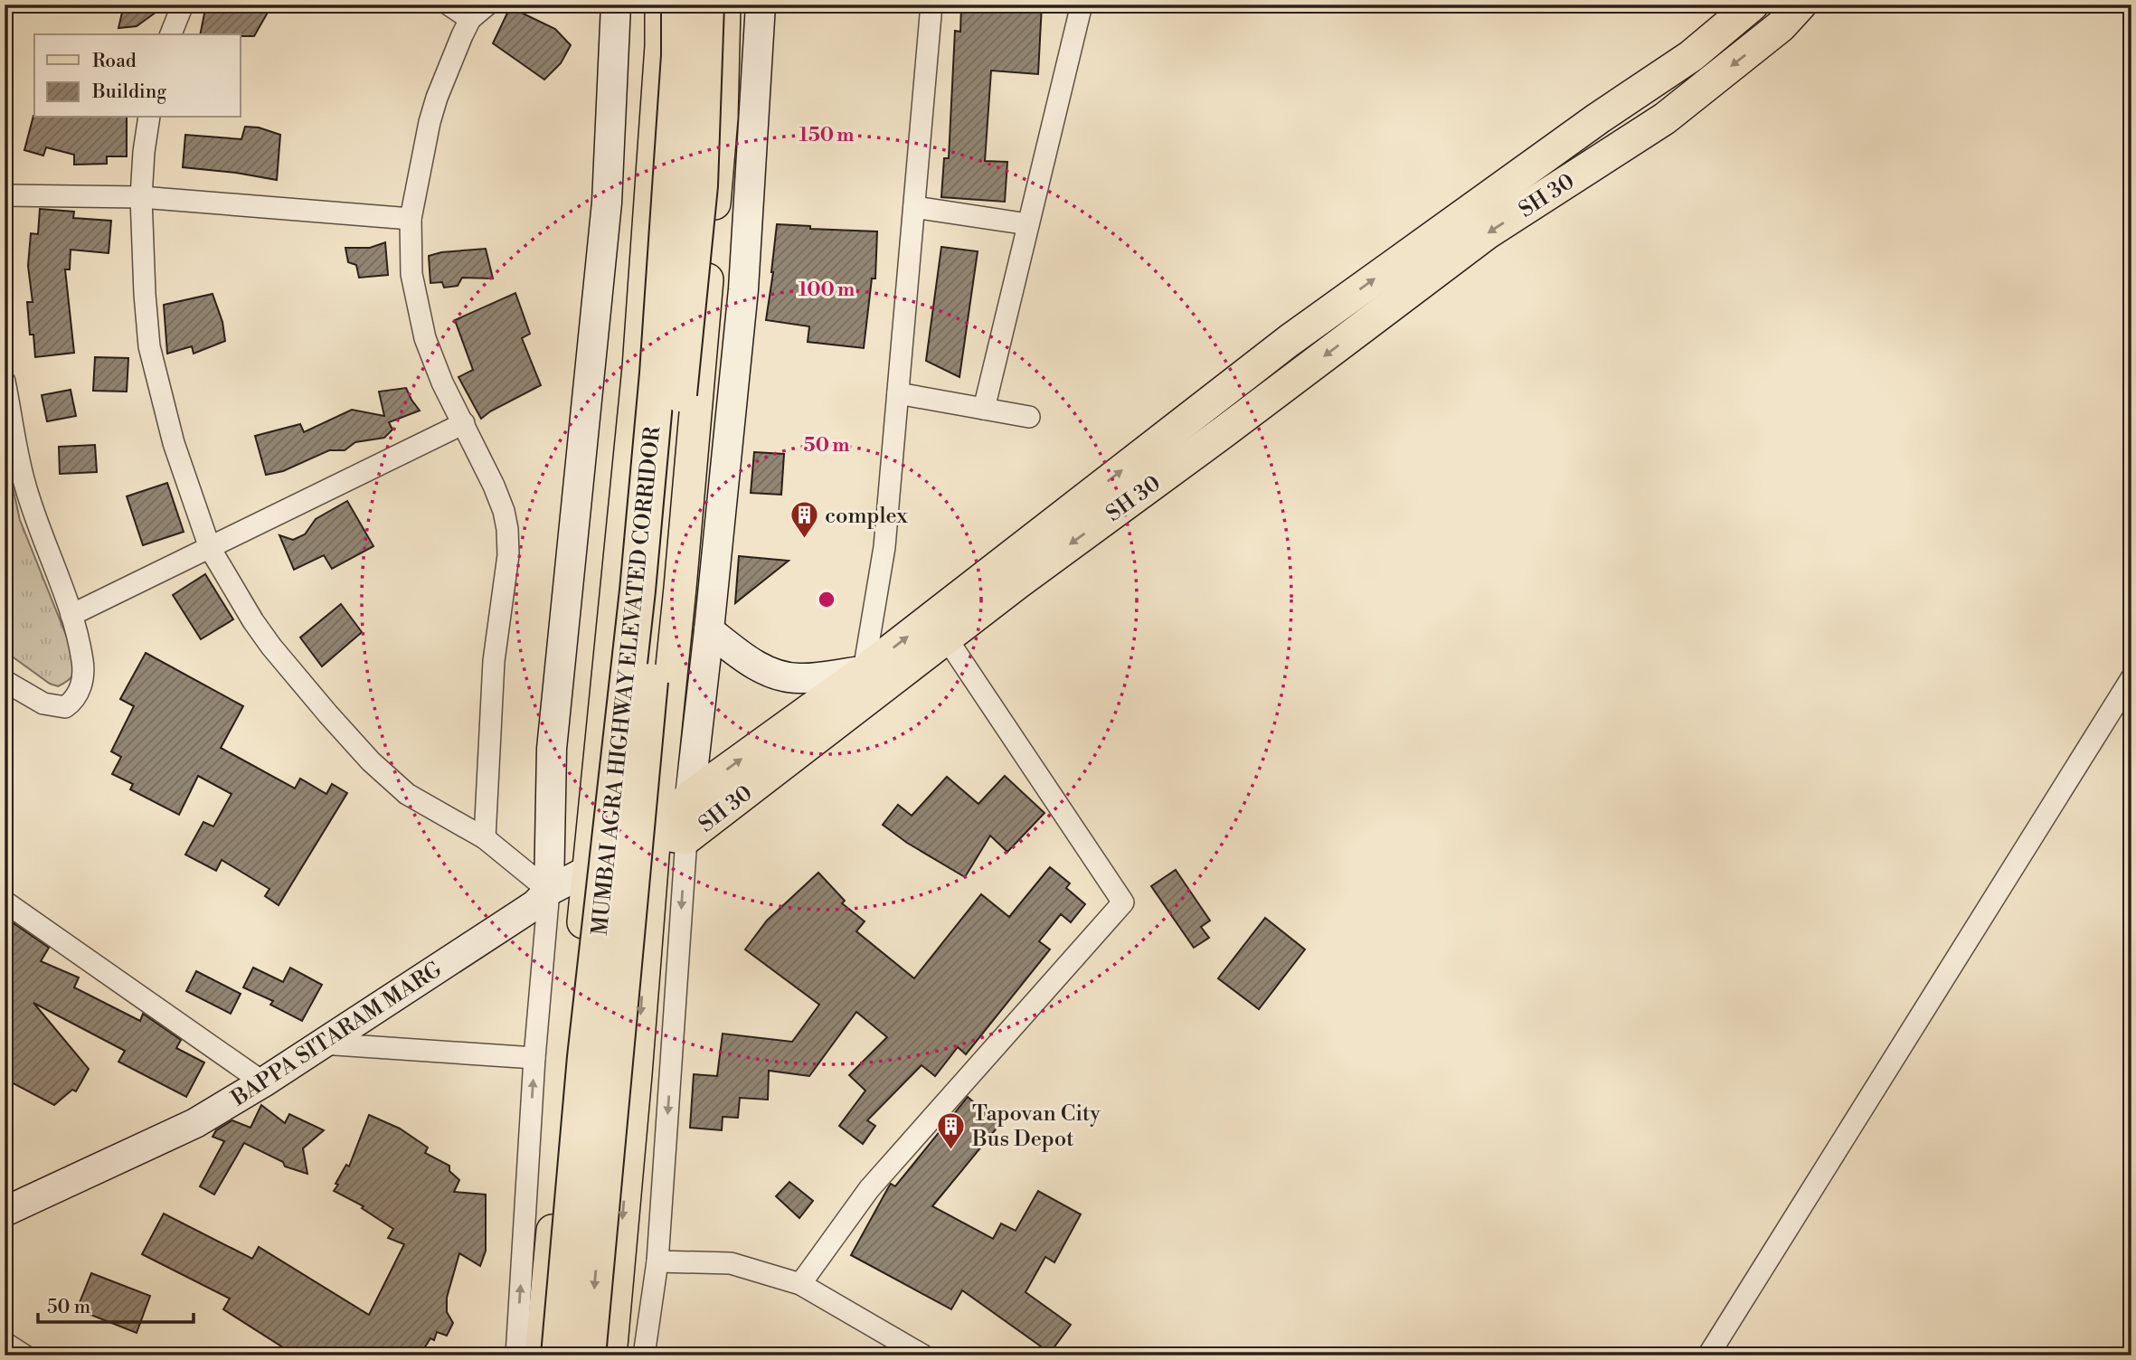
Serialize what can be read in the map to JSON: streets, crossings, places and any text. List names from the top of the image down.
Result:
{
  "streets": {
    "highway": ["MUMBAI AGRA HIGHWAY ELEVATED CORRIDOR"],
    "main road": ["SH 30"],
    "street": ["BAPPA SITARAM MARG"]
  },
  "crossings": [
    ["SH 30", "BAPPA SITARAM MARG"]
  ],
  "places": {
    "building": ["complex", "Tapovan City Bus Depot"]
  },
  "legend": ["Road", "Building"],
  "scale_bar": "50 m",
  "rings": ["150 m", "100 m", "50 m"]
}
